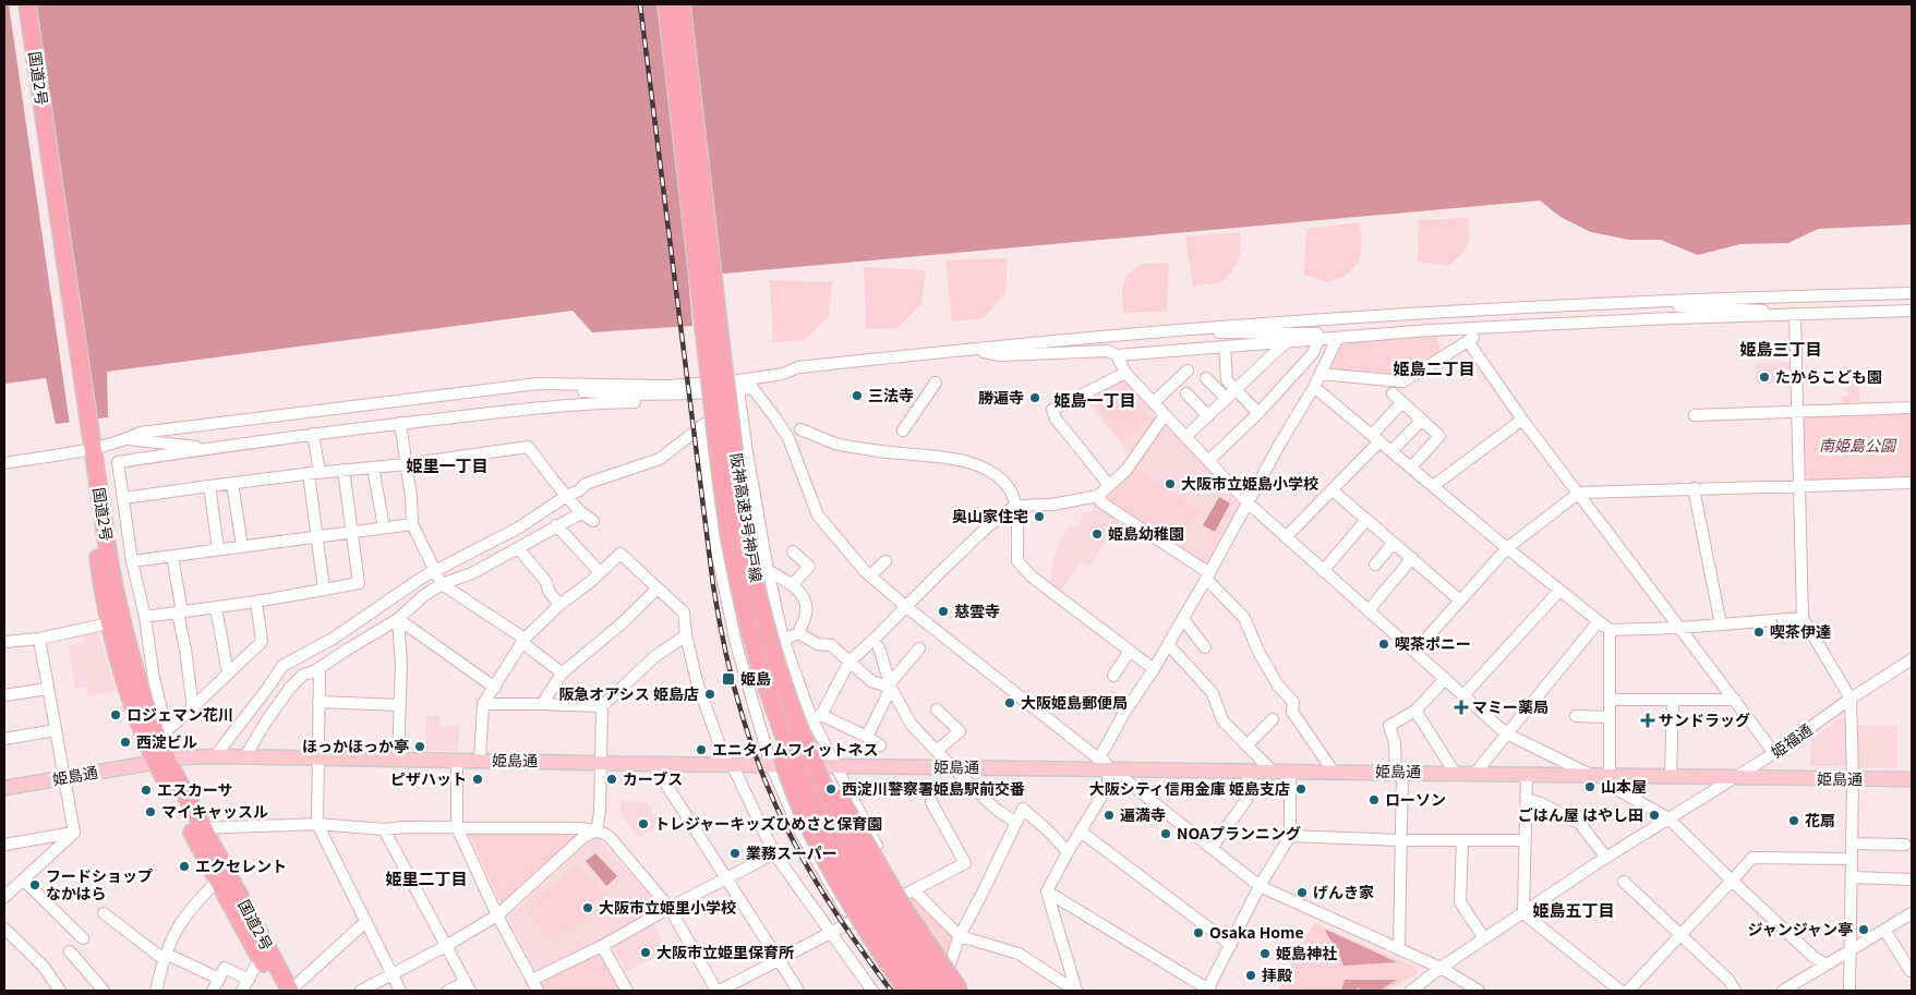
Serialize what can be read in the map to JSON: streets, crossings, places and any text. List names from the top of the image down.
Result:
{
  "streets": {
    "highway": ["国道2号", "阪神高速3号神戸線"],
    "main road": ["姫島通"],
    "street": ["姫福通"]
  },
  "crossings": [
    ["国道2号", "姫島通"],
    ["姫福通", "姫島通"]
  ],
  "districts": [
    "姫島三丁目",
    "姫島二丁目",
    "姫島一丁目",
    "姫里一丁目",
    "姫里二丁目",
    "姫島五丁目"
  ],
  "parks": ["南姫島公園"],
  "places": {
    "other": [
      "たからこども園",
      "三法寺",
      "勝遍寺",
      "大阪市立姫島小学校",
      "奥山家住宅",
      "姫島幼稚園",
      "慈雲寺",
      "喫茶伊達",
      "喫茶ポニー",
      "阪急オアシス 姫島店",
      "大阪姫島郵便局",
      "ロジェマン花川",
      "西淀ビル",
      "ほっかほっか亭",
      "エニタイムフィットネス",
      "ピザハット",
      "カーブス",
      "山本屋",
      "西淀川警察署姫島駅前交番",
      "大阪シティ信用金庫 姫島支店",
      "エスカーサ",
      "ローソン",
      "マイキャッスル",
      "遍満寺",
      "ごはん屋 はやし田",
      "花扇",
      "トレジャーキッズひめさと保育園",
      "NOAプランニング",
      "業務スーパー",
      "エクセレント",
      "フードショップ なかはら",
      "げんき家",
      "大阪市立姫里小学校",
      "ジャンジャン亭",
      "Osaka Home",
      "大阪市立姫里保育所",
      "姫島神社",
      "拝殿"
    ],
    "transit": ["姫島"],
    "health": ["マミー薬局", "サンドラッグ"]
  }
}
